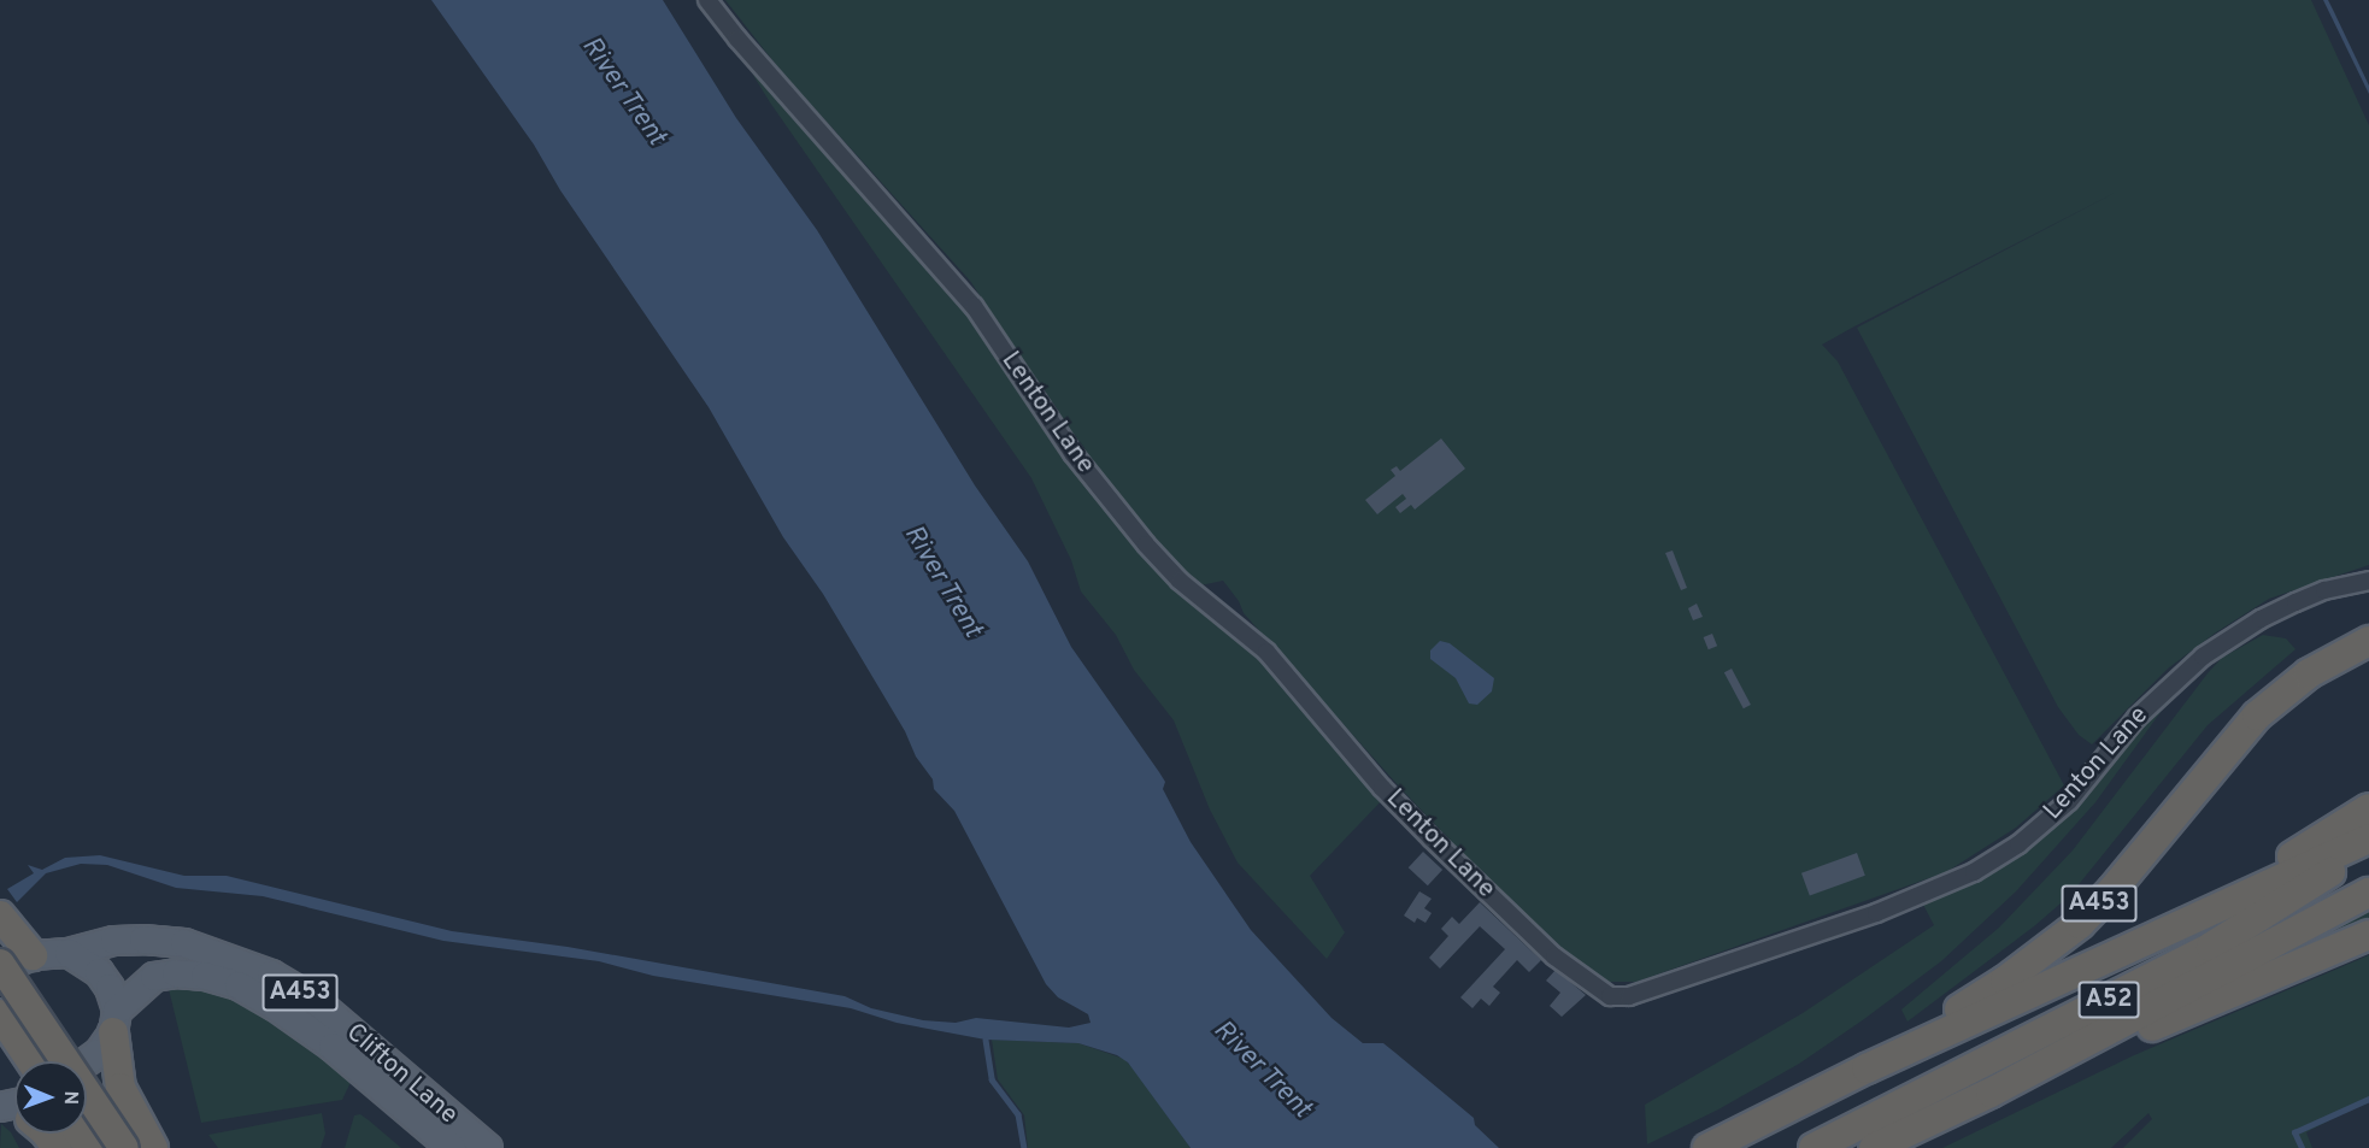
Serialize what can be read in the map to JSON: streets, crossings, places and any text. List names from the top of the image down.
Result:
{
  "streets": {
    "highway": ["A453", "A52"],
    "main road": ["Clifton Lane"],
    "street": ["Lenton Lane"]
  },
  "crossings": [
    ["A453", "A52"],
    ["A453", "Clifton Lane"]
  ],
  "water": ["River Trent"],
  "north": "right"
}
